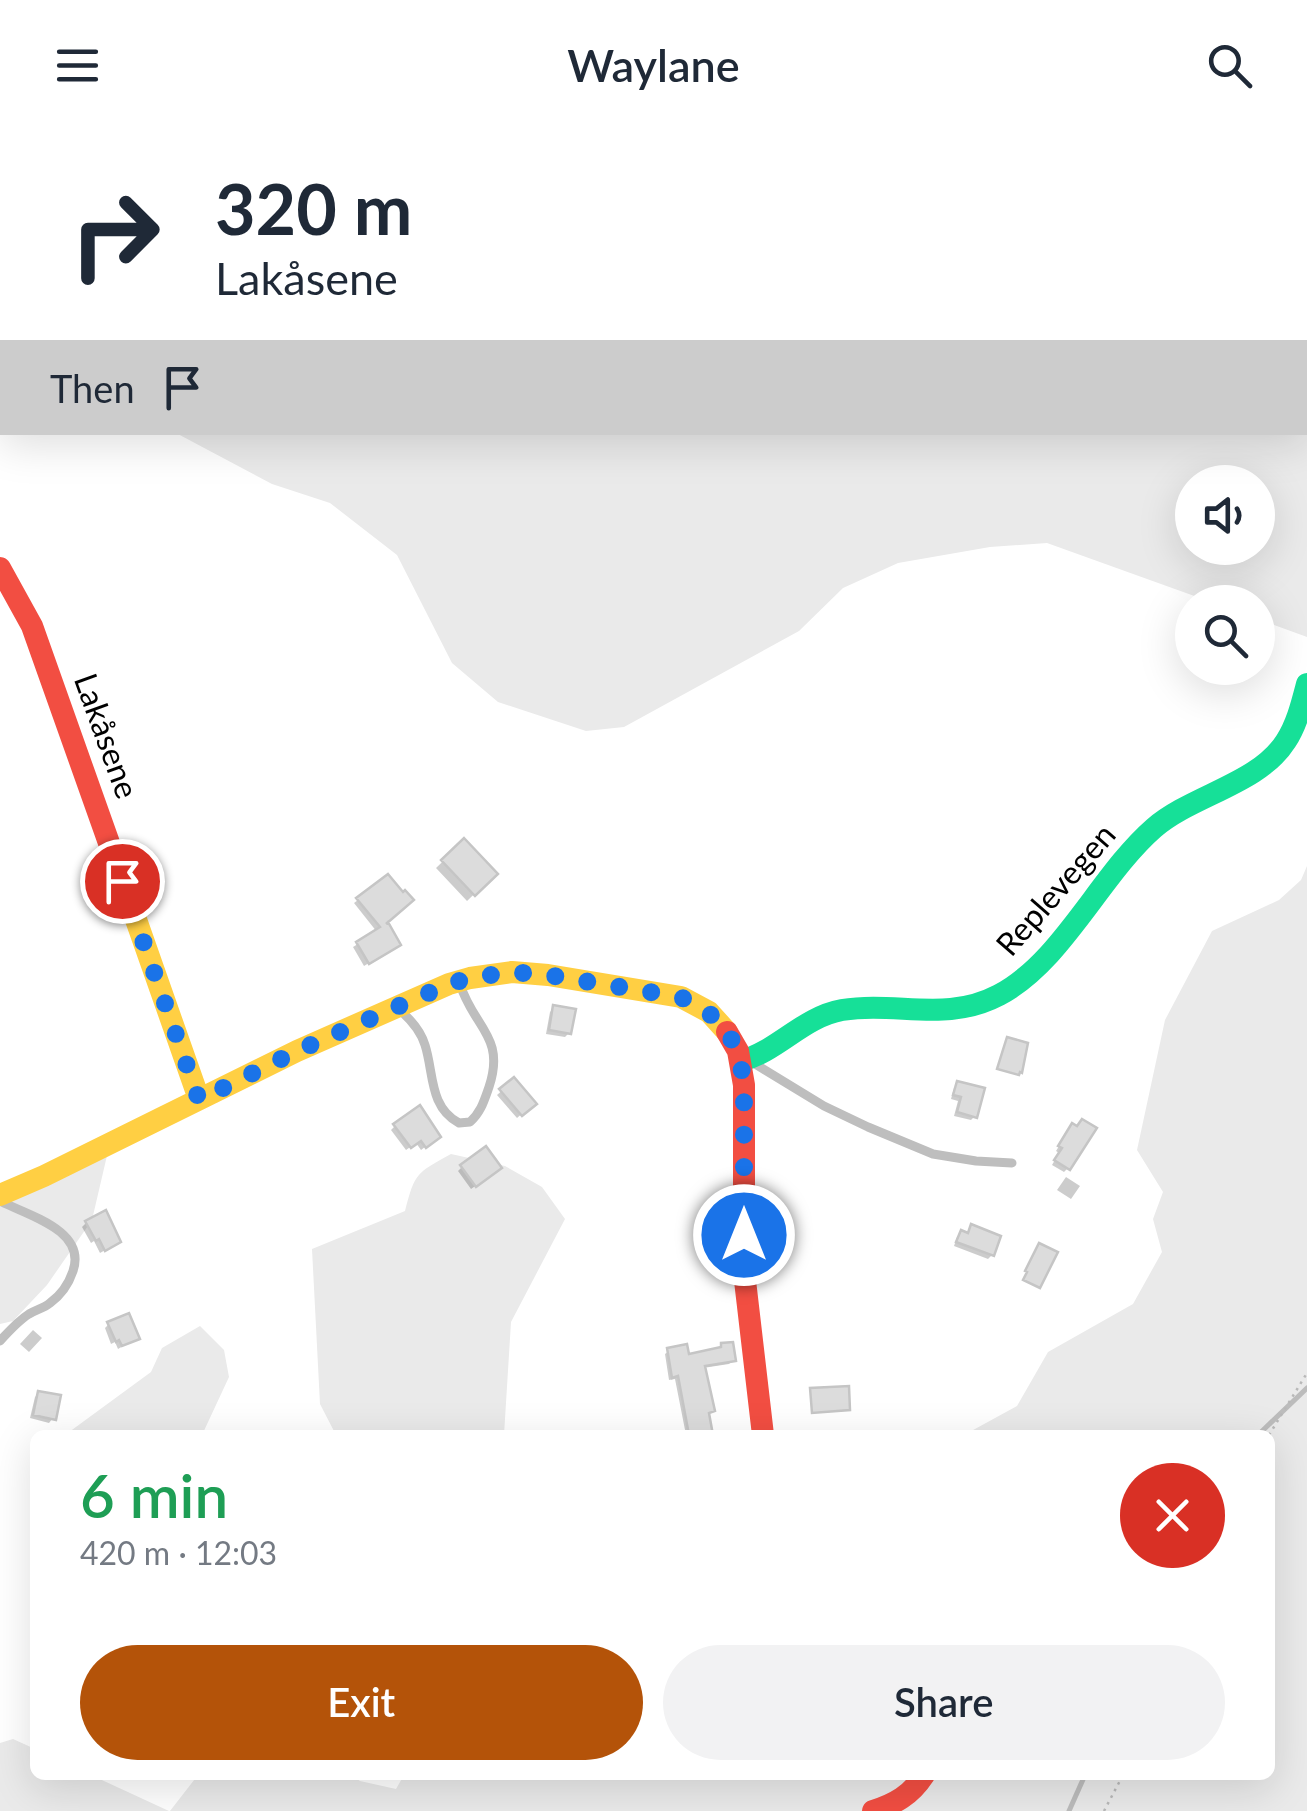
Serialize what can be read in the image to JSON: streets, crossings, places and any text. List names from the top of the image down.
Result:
{
  "streets": {
    "street": ["Lakåsene", "Replevegen"]
  },
  "page": {
    "header": "Waylane",
    "turn": ["320 m", "Lakåsene"],
    "then": "Then",
    "heading": ["6 min", "420 m · 12:03"],
    "buttons": ["Exit", "Share"]
  }
}
